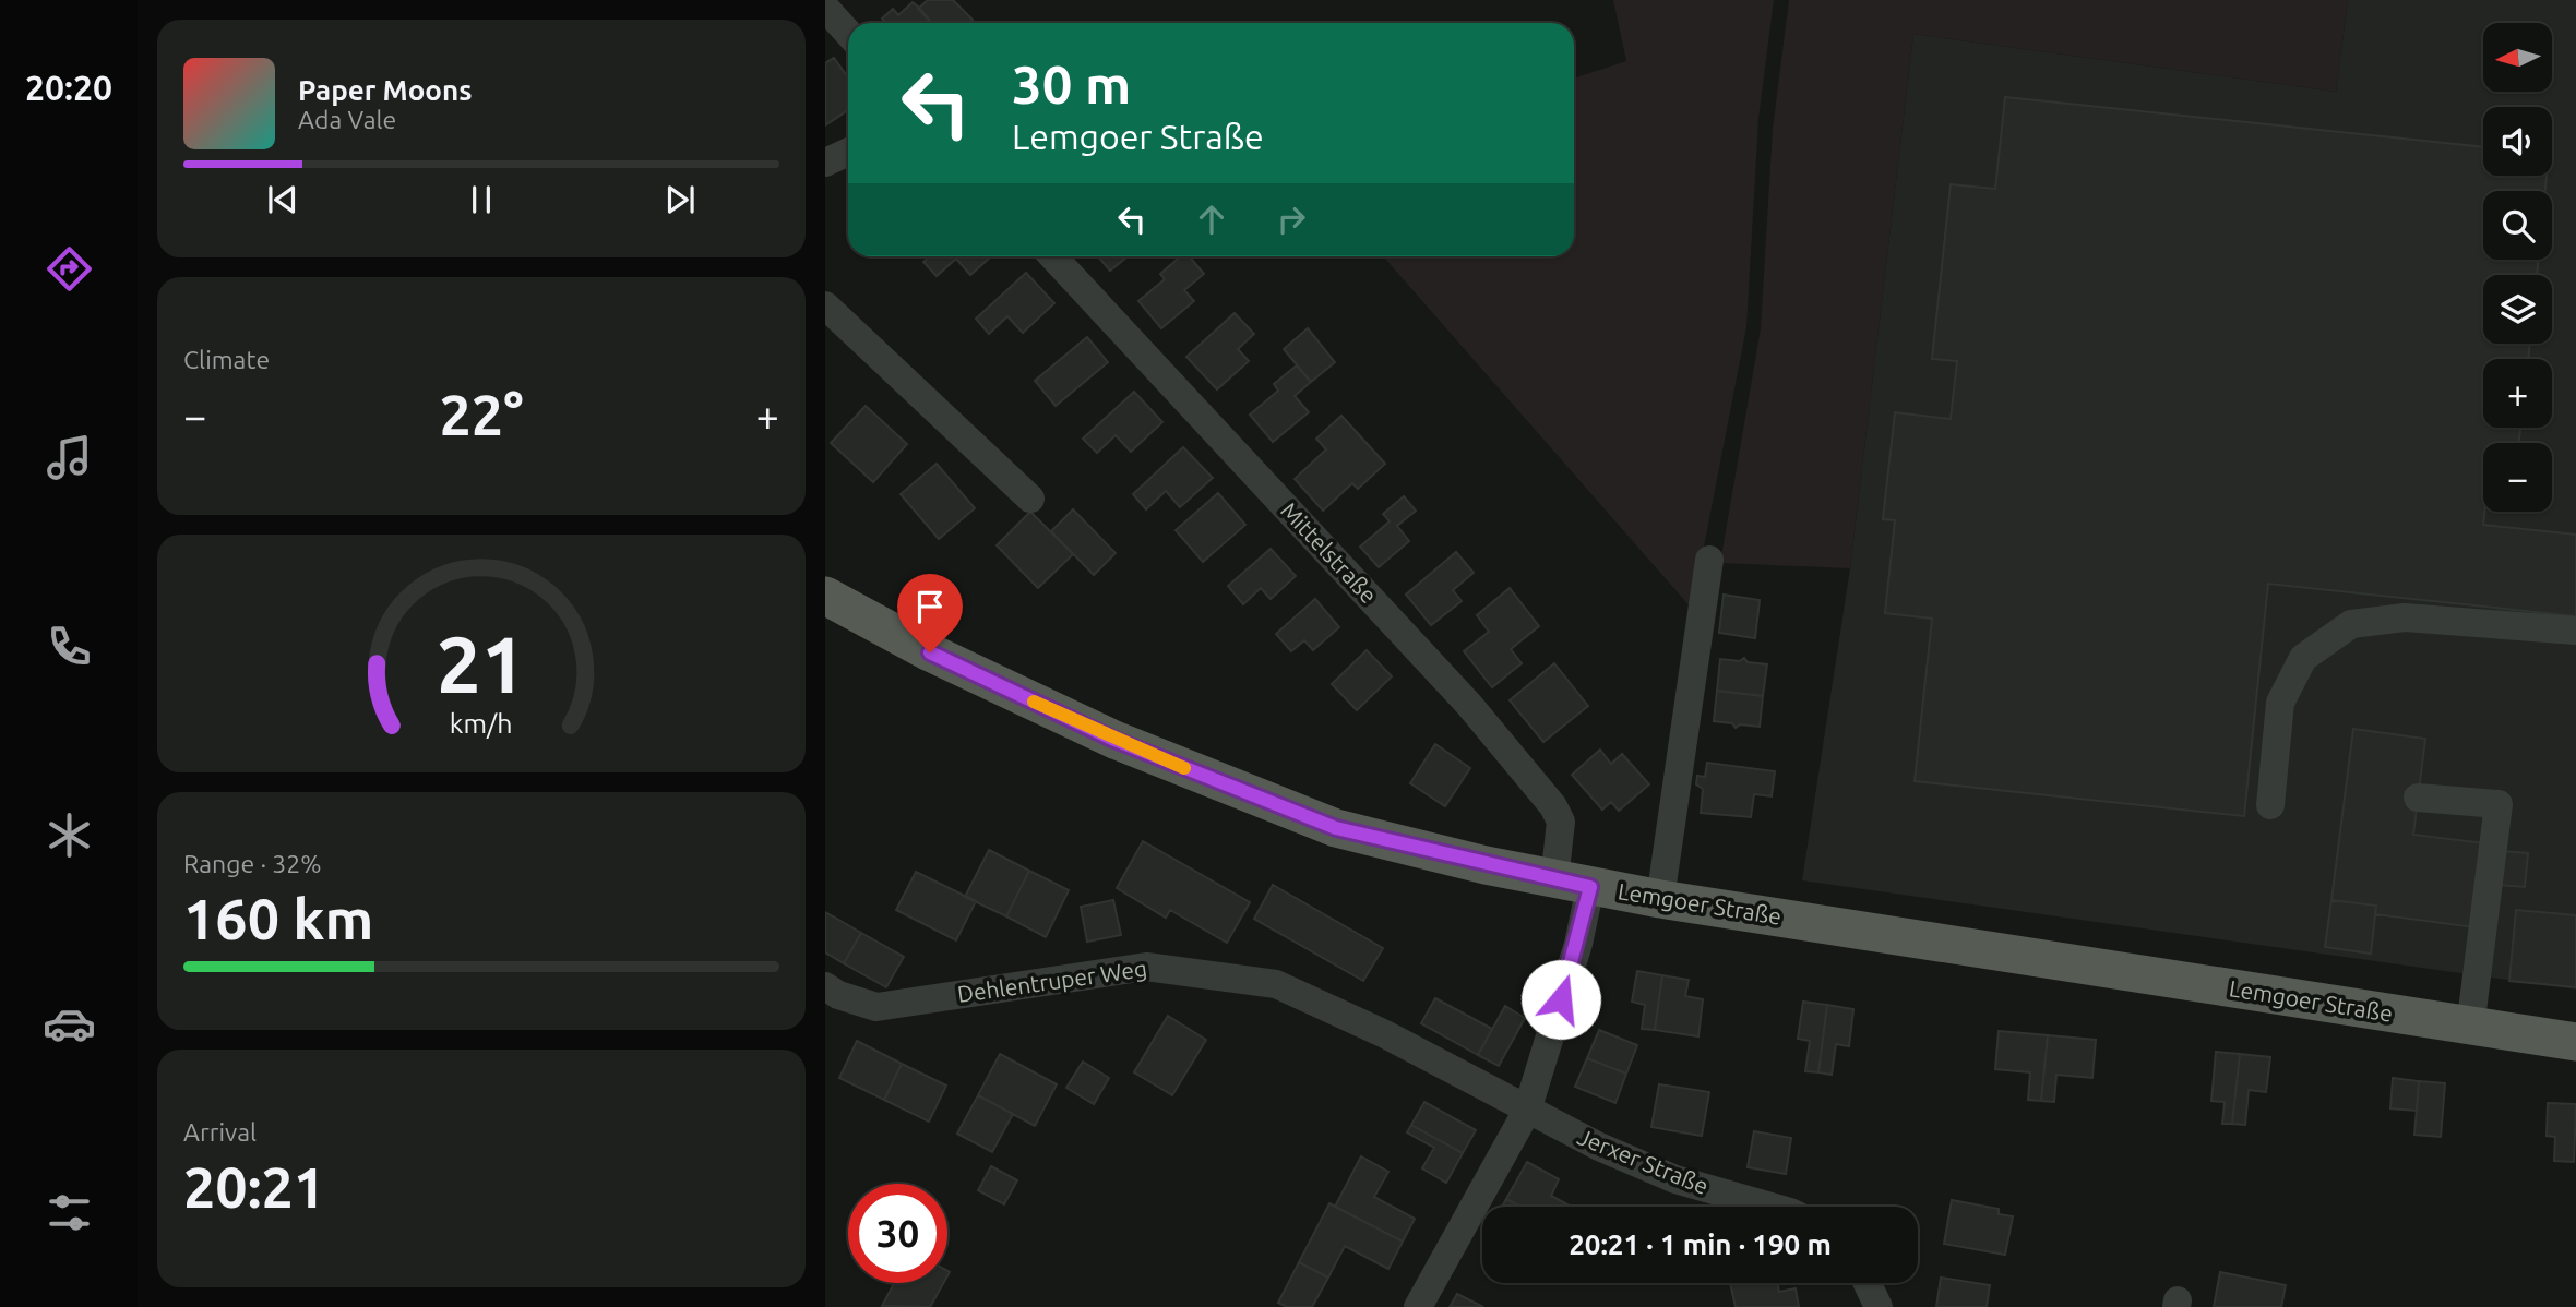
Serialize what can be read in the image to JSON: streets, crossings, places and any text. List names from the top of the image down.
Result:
{
  "streets": {
    "main road": ["Lemgoer Straße"],
    "street": ["Mittelstraße", "Dehlentruper Weg", "Jerxer Straße"]
  },
  "crossings": [
    ["Mittelstraße", "Lemgoer Straße"],
    ["Dehlentruper Weg", "Jerxer Straße"]
  ],
  "north": "left",
  "page": {
    "tabs": "20:20",
    "map_buttons": ["+", "−"],
    "turn": ["30 m", "Lemgoer Straße"],
    "song": ["Paper Moons", "Ada Vale"],
    "tile": [
      "Climate",
      ["Range · 32%", "160 km"],
      ["Arrival", "20:21"]
    ],
    "heat": ["−", "22°", "+"],
    "limit": "30",
    "trip": "20:21 · 1 min · 190 m",
    "gauge": ["21", "km/h"]
  }
}
